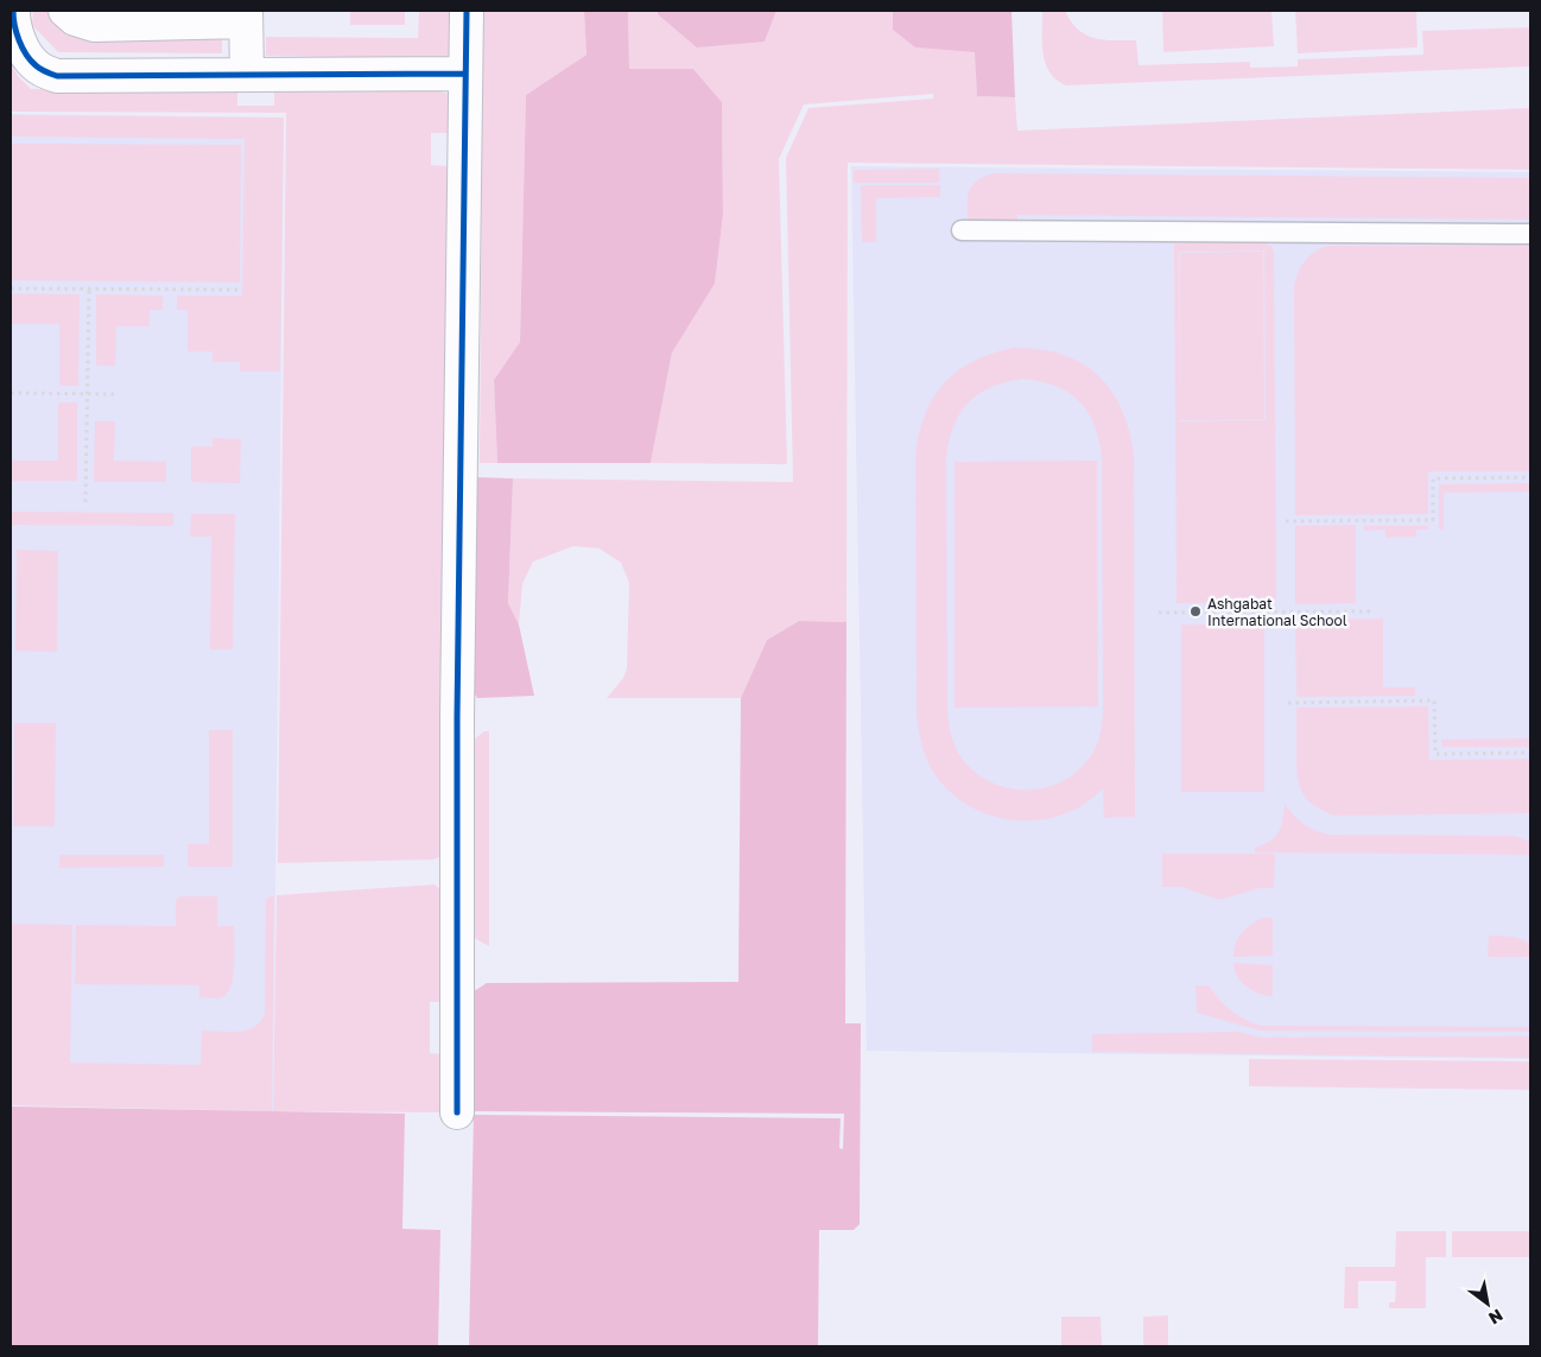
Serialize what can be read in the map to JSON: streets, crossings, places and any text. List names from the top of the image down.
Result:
{
  "places": ["Ashgabat International School"],
  "north": "bottom right"
}
